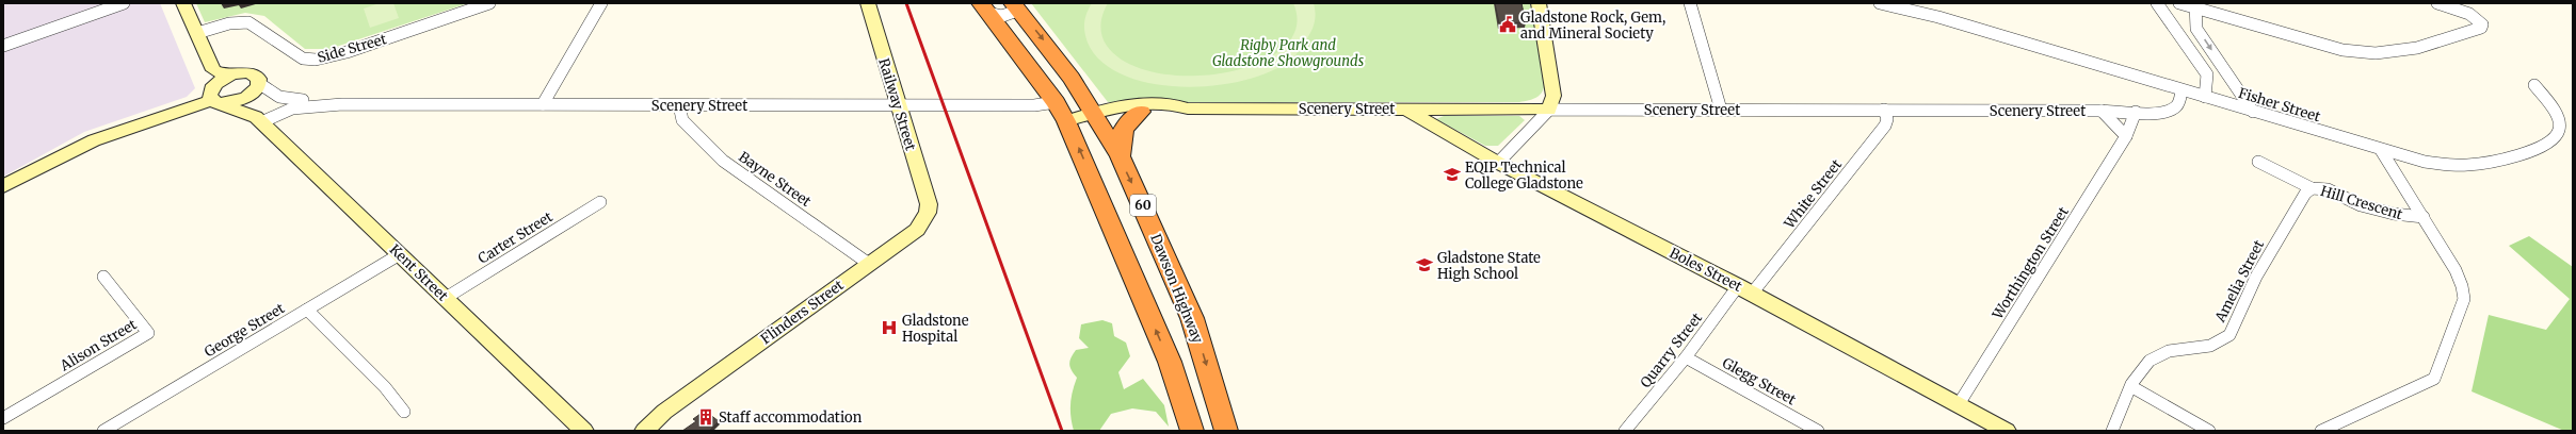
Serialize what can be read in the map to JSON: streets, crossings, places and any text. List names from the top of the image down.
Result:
{
  "streets": {
    "highway": ["60", "Dawson Highway"],
    "street": [
      "Side Street",
      "Railway Street",
      "Fisher Street",
      "Scenery Street",
      "Bayne Street",
      "White Street",
      "Hill Crescent",
      "Carter Street",
      "Worthington Street",
      "Boles Street",
      "Kent Street",
      "Amelia Street",
      "Flinders Street",
      "George Street",
      "Alison Street",
      "Quarry Street",
      "Glegg Street"
    ]
  },
  "crossings": [
    ["Railway Street", "Scenery Street"],
    ["Railway Street", "Flinders Street"],
    ["Fisher Street", "Scenery Street"],
    ["Scenery Street", "Bayne Street"],
    ["Scenery Street", "White Street"],
    ["Scenery Street", "Worthington Street"],
    ["Scenery Street", "Boles Street"],
    ["Scenery Street", "Kent Street"],
    ["Scenery Street", "Dawson Highway"],
    ["Bayne Street", "Flinders Street"],
    ["White Street", "Boles Street"],
    ["White Street", "Quarry Street"],
    ["Hill Crescent", "Amelia Street"],
    ["Carter Street", "Kent Street"],
    ["Worthington Street", "Boles Street"],
    ["Boles Street", "Quarry Street"],
    ["Kent Street", "George Street"],
    ["Quarry Street", "Glegg Street"]
  ],
  "parks": ["Rigby Park and Gladstone Showgrounds"],
  "places": {
    "public building": ["Gladstone Rock, Gem, and Mineral Society"],
    "school or university": ["EQIP Technical College Gladstone", "Gladstone State High School"],
    "hospital": ["Gladstone Hospital"],
    "building": ["Staff accommodation"]
  }
}
